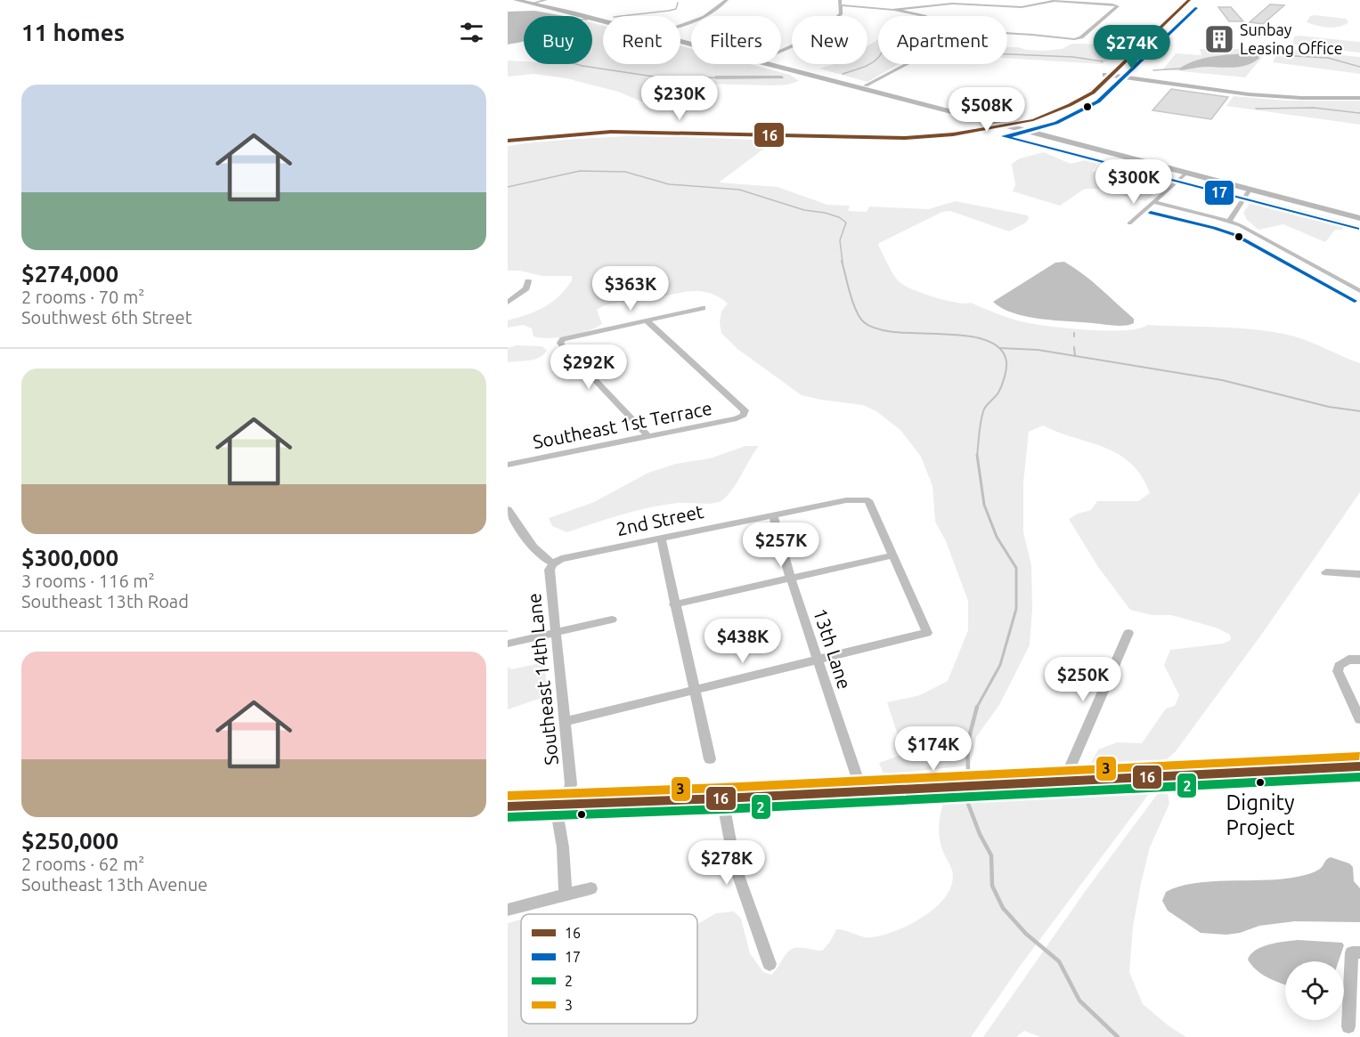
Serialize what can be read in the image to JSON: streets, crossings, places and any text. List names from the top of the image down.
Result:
{
  "streets": {
    "street": [
      "Southeast 1st Terrace",
      "2nd Street",
      "13th Lane",
      "Southeast 14th Lane"
    ]
  },
  "crossings": [
    ["2nd Street", "13th Lane"],
    ["2nd Street", "Southeast 14th Lane"]
  ],
  "places": {
    "building": ["Sunbay Leasing Office"],
    "other": ["Dignity Project"]
  },
  "lines": [
    "transit line 16",
    "transit line 17",
    "transit line 3",
    "transit line 2"
  ],
  "legend": [
    "16",
    "17",
    "2",
    "3"
  ],
  "page": {
    "heading": "11 homes",
    "chip": [
      "Buy",
      "Rent",
      "Filters",
      "New",
      "Apartment"
    ],
    "price": [
      "$274K",
      "$230K",
      "$508K",
      "$300K",
      "$363K",
      "$292K",
      "$257K",
      "$438K",
      "$250K",
      "$174K",
      "$278K"
    ],
    "list": [
      {
        "name": "$274,000",
        "note": "2 rooms · 70 m² · Southwest 6th Street"
      },
      {
        "name": "$300,000",
        "note": "3 rooms · 116 m² · Southeast 13th Road"
      },
      {
        "name": "$250,000",
        "note": "2 rooms · 62 m² · Southeast 13th Avenue"
      }
    ]
  }
}
